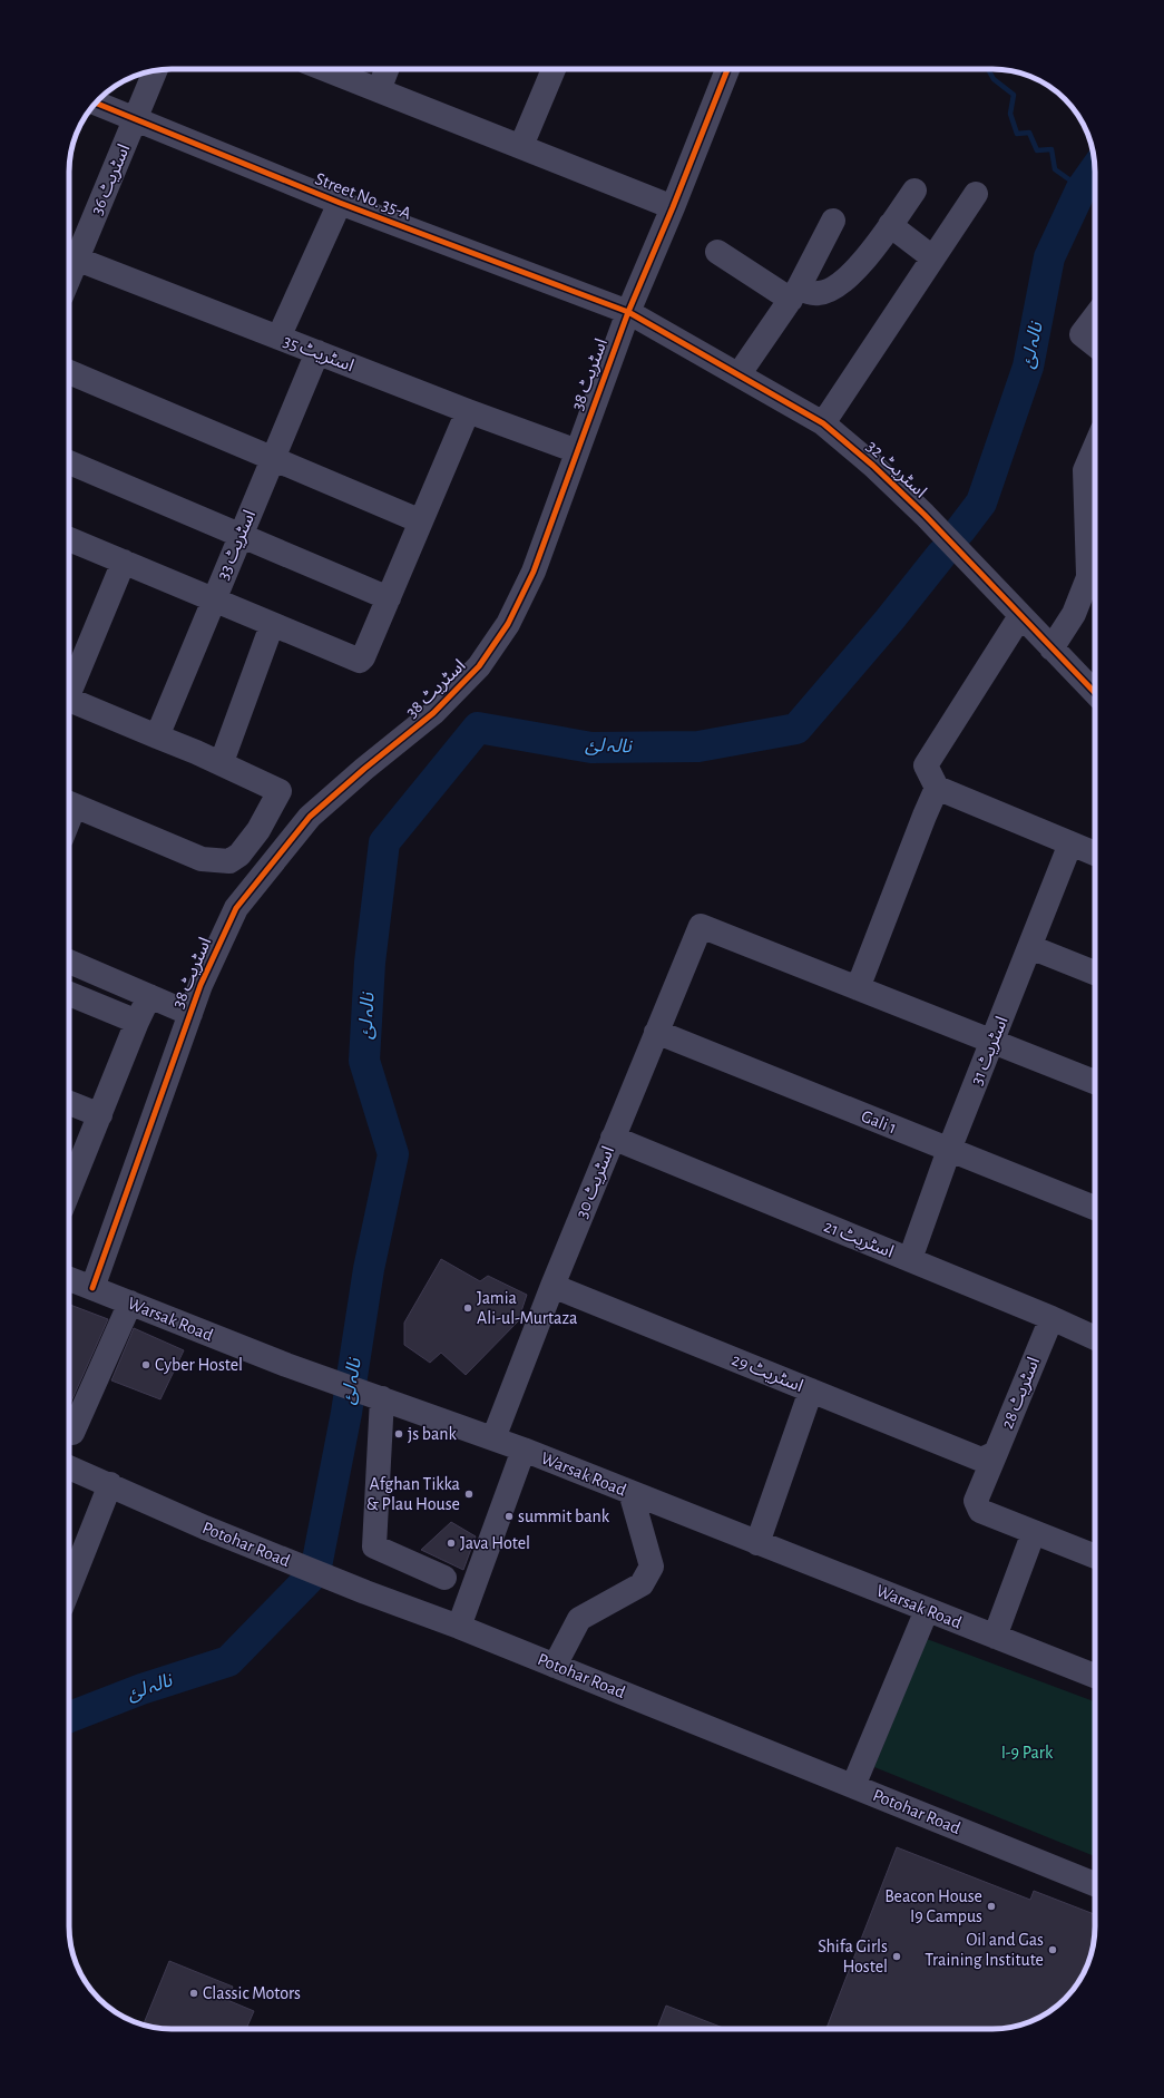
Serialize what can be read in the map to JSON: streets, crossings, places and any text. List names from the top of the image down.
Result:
{
  "streets": {
    "street": [
      "اسٹریٹ 36",
      "Street No. 35-A",
      "اسٹریٹ 35",
      "اسٹریٹ 38",
      "اسٹریٹ 32",
      "اسٹریٹ 33",
      "اسٹریٹ 31",
      "Gali 1",
      "اسٹریٹ 30",
      "اسٹریٹ 21",
      "Warsak Road",
      "اسٹریٹ 29",
      "اسٹریٹ 28",
      "Potohar Road"
    ]
  },
  "crossings": [
    ["اسٹریٹ 36", "Street No. 35-A"],
    ["اسٹریٹ 36", "اسٹریٹ 35"],
    ["Street No. 35-A", "اسٹریٹ 38"],
    ["Street No. 35-A", "اسٹریٹ 32"],
    ["اسٹریٹ 35", "اسٹریٹ 38"],
    ["اسٹریٹ 35", "اسٹریٹ 33"],
    ["اسٹریٹ 38", "اسٹریٹ 32"],
    ["اسٹریٹ 38", "Warsak Road"],
    ["اسٹریٹ 31", "Gali 1"],
    ["اسٹریٹ 31", "اسٹریٹ 21"],
    ["Gali 1", "اسٹریٹ 30"],
    ["اسٹریٹ 30", "اسٹریٹ 21"],
    ["اسٹریٹ 30", "Warsak Road"],
    ["اسٹریٹ 30", "اسٹریٹ 29"],
    ["اسٹریٹ 21", "اسٹریٹ 28"],
    ["اسٹریٹ 29", "اسٹریٹ 28"]
  ],
  "water": ["نالہ لئ"],
  "parks": ["I-9 Park"],
  "places": [
    "Jamia Ali-ul-Murtaza",
    "Cyber Hostel",
    "js bank",
    "Afghan Tikka & Plau House",
    "summit bank",
    "Java Hotel",
    "Beacon House I9 Campus",
    "Oil and Gas Training Institute",
    "Shifa Girls Hostel",
    "Classic Motors"
  ]
}
